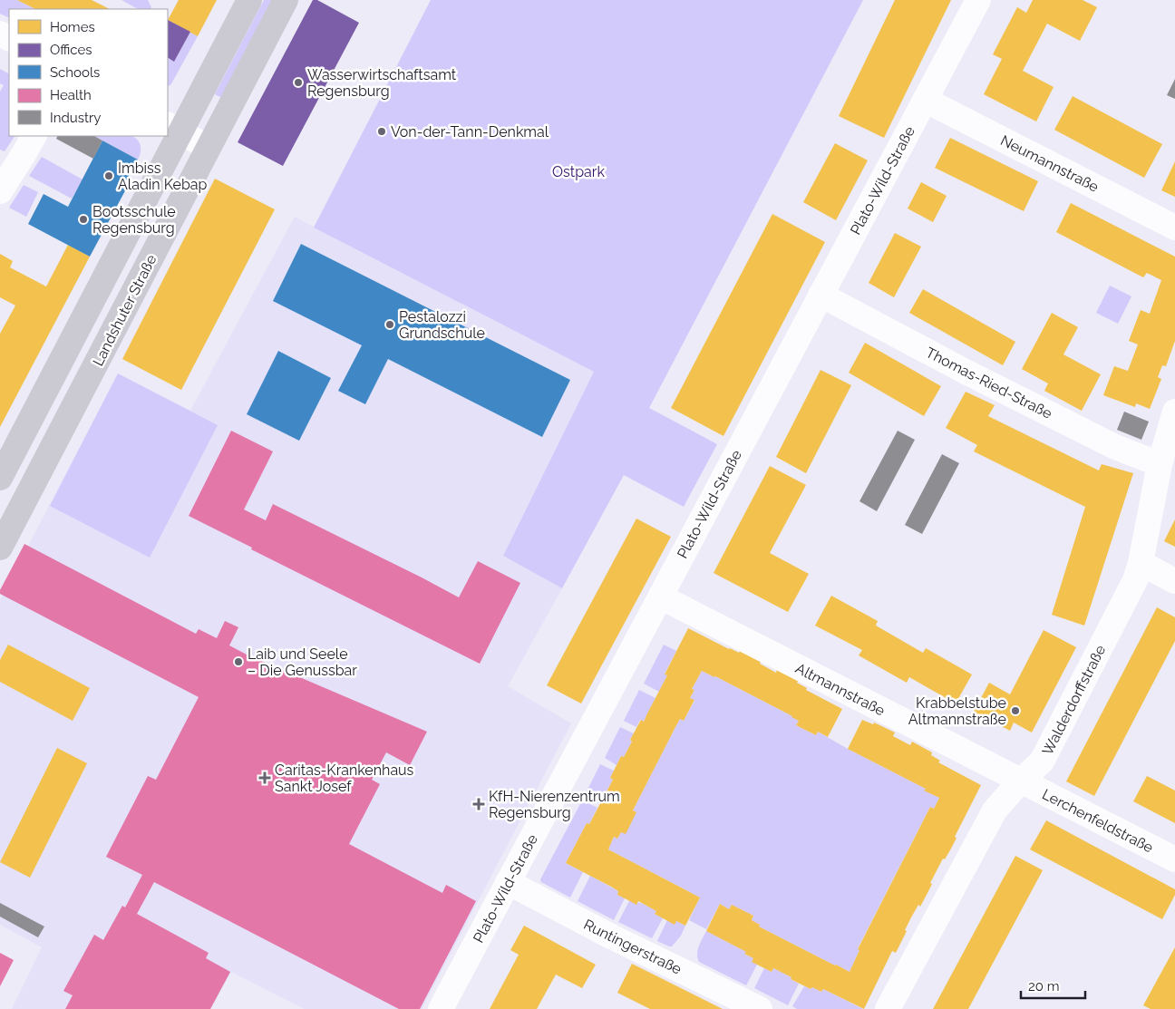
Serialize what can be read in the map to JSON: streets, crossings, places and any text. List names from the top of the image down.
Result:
{
  "streets": {
    "main road": ["Landshuter Straße"],
    "street": [
      "Neumannstraße",
      "Plato-Wild-Straße",
      "Thomas-Ried-Straße",
      "Altmannstraße",
      "Walderdorffstraße",
      "Lerchenfeldstraße",
      "Runtingerstraße"
    ]
  },
  "crossings": [
    ["Neumannstraße", "Plato-Wild-Straße"],
    ["Plato-Wild-Straße", "Thomas-Ried-Straße"],
    ["Plato-Wild-Straße", "Altmannstraße"],
    ["Plato-Wild-Straße", "Runtingerstraße"],
    ["Thomas-Ried-Straße", "Walderdorffstraße"],
    ["Altmannstraße", "Walderdorffstraße"],
    ["Altmannstraße", "Lerchenfeldstraße"],
    ["Walderdorffstraße", "Lerchenfeldstraße"]
  ],
  "parks": ["Ostpark"],
  "places": {
    "other": [
      "Wasserwirtschaftsamt Regensburg",
      "Von-der-Tann-Denkmal",
      "Imbiss Aladin Kebap",
      "Bootsschule Regensburg",
      "Pestalozzi Grundschule",
      "Laib und Seele – Die Genussbar",
      "Krabbelstube Altmannstraße"
    ],
    "health": ["Caritas-Krankenhaus Sankt Josef", "KfH-Nierenzentrum Regensburg"]
  },
  "legend": [
    "Homes",
    "Offices",
    "Schools",
    "Health",
    "Industry"
  ],
  "scale_bar": "20 m"
}
